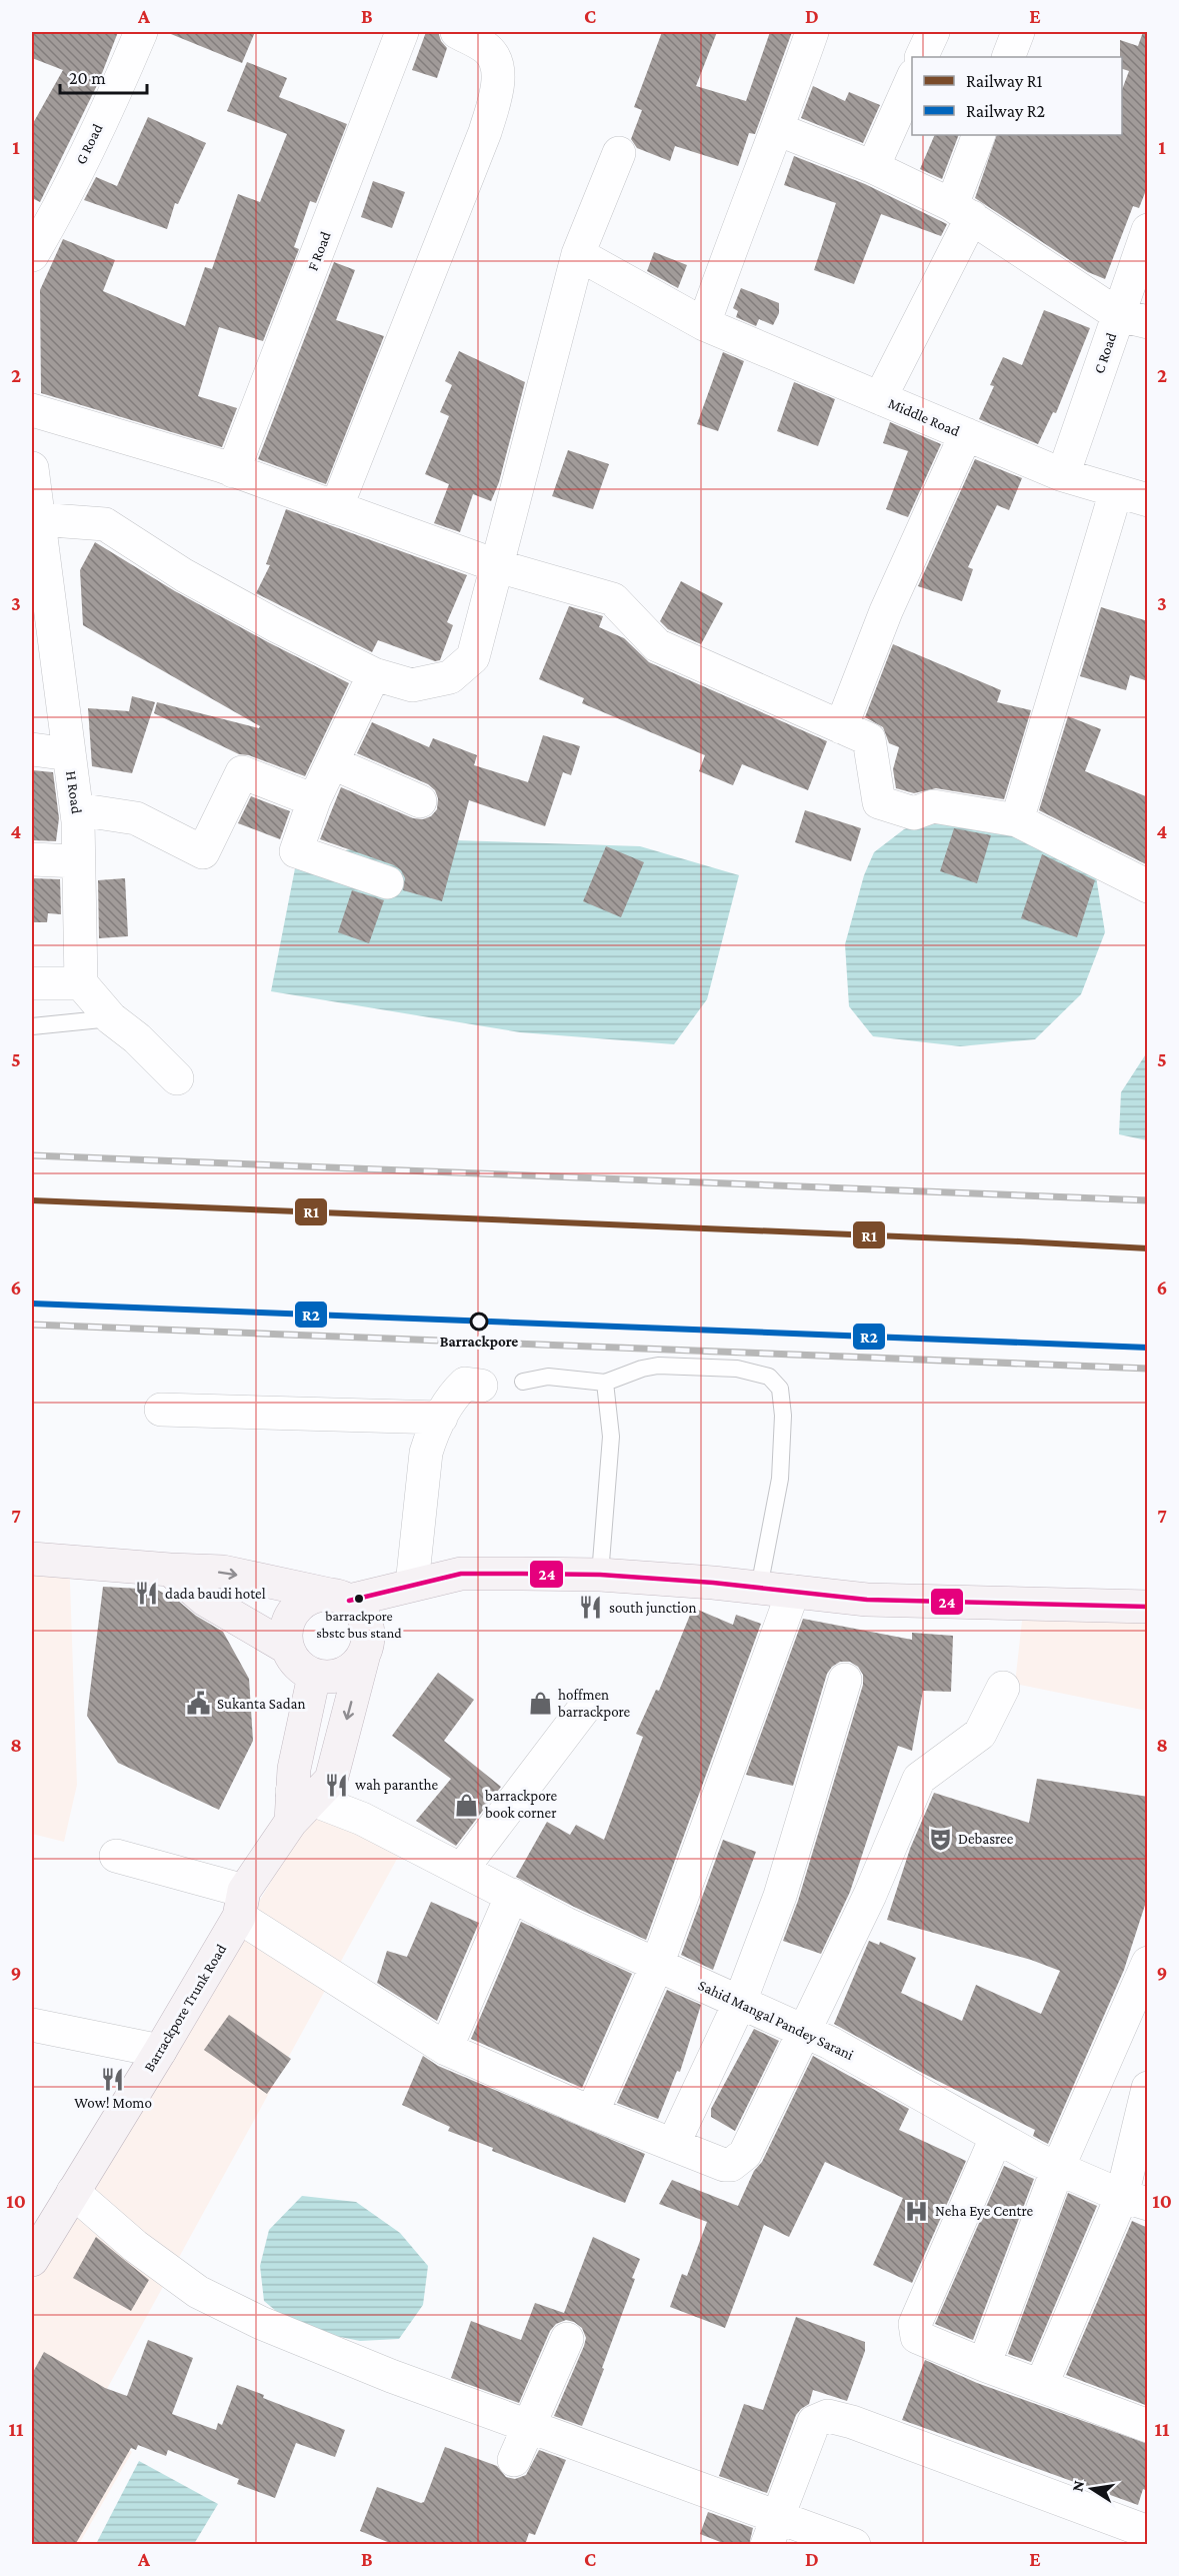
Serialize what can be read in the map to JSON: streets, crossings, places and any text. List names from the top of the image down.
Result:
{
  "streets": {
    "main road": ["Barrackpore Trunk Road"],
    "street": [
      "G Road",
      "F Road",
      "C Road",
      "Middle Road",
      "H Road",
      "Sahid Mangal Pandey Sarani"
    ]
  },
  "crossings": [
    ["C Road", "Middle Road"],
    ["Barrackpore Trunk Road", "Sahid Mangal Pandey Sarani"]
  ],
  "places": {
    "other": ["Barrackpore", "barrackpore sbstc bus stand"],
    "restaurant": [
      "dada baudi hotel",
      "south junction",
      "wah paranthe",
      "Wow! Momo"
    ],
    "public building": ["Sukanta Sadan"],
    "shop": ["hoffmen barrackpore", "barrackpore book corner"],
    "theatre": ["Debasree"],
    "hospital": ["Neha Eye Centre"]
  },
  "lines": ["rail line R1", "rail line R2", "transit line 24"],
  "legend": ["Railway R1", "Railway R2"],
  "scale_bar": "20 m",
  "north": "left",
  "grid": {
    "columns": [
      "A",
      "B",
      "C",
      "D",
      "E"
    ],
    "rows": [
      "1",
      "2",
      "3",
      "4",
      "5",
      "6",
      "7",
      "8",
      "9",
      "10",
      "11"
    ]
  }
}
